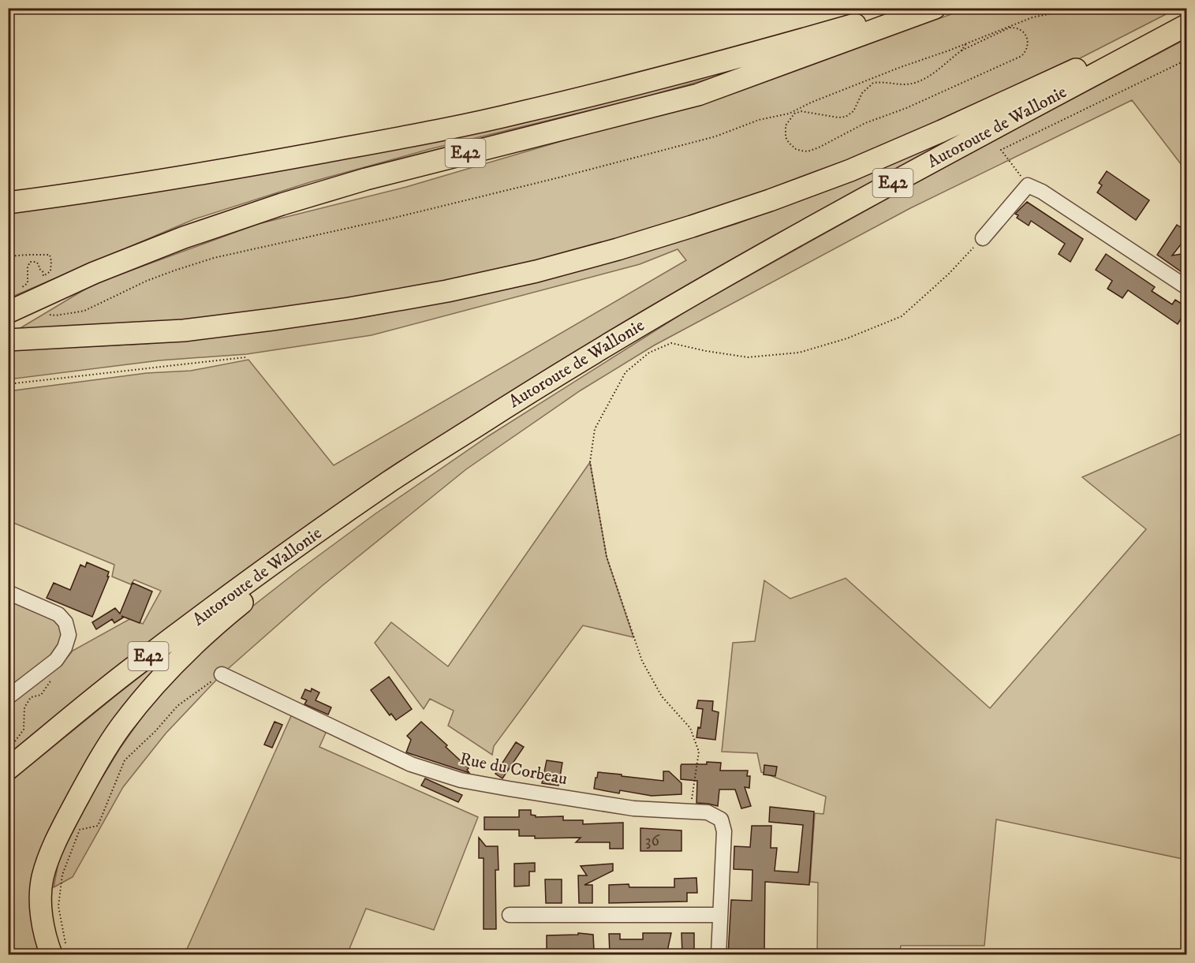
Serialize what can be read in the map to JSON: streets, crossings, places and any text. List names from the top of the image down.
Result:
{
  "streets": {
    "highway": ["Autoroute de Wallonie", "E42"],
    "street": ["Rue du Corbeau"]
  },
  "house_numbers": ["36"]
}
